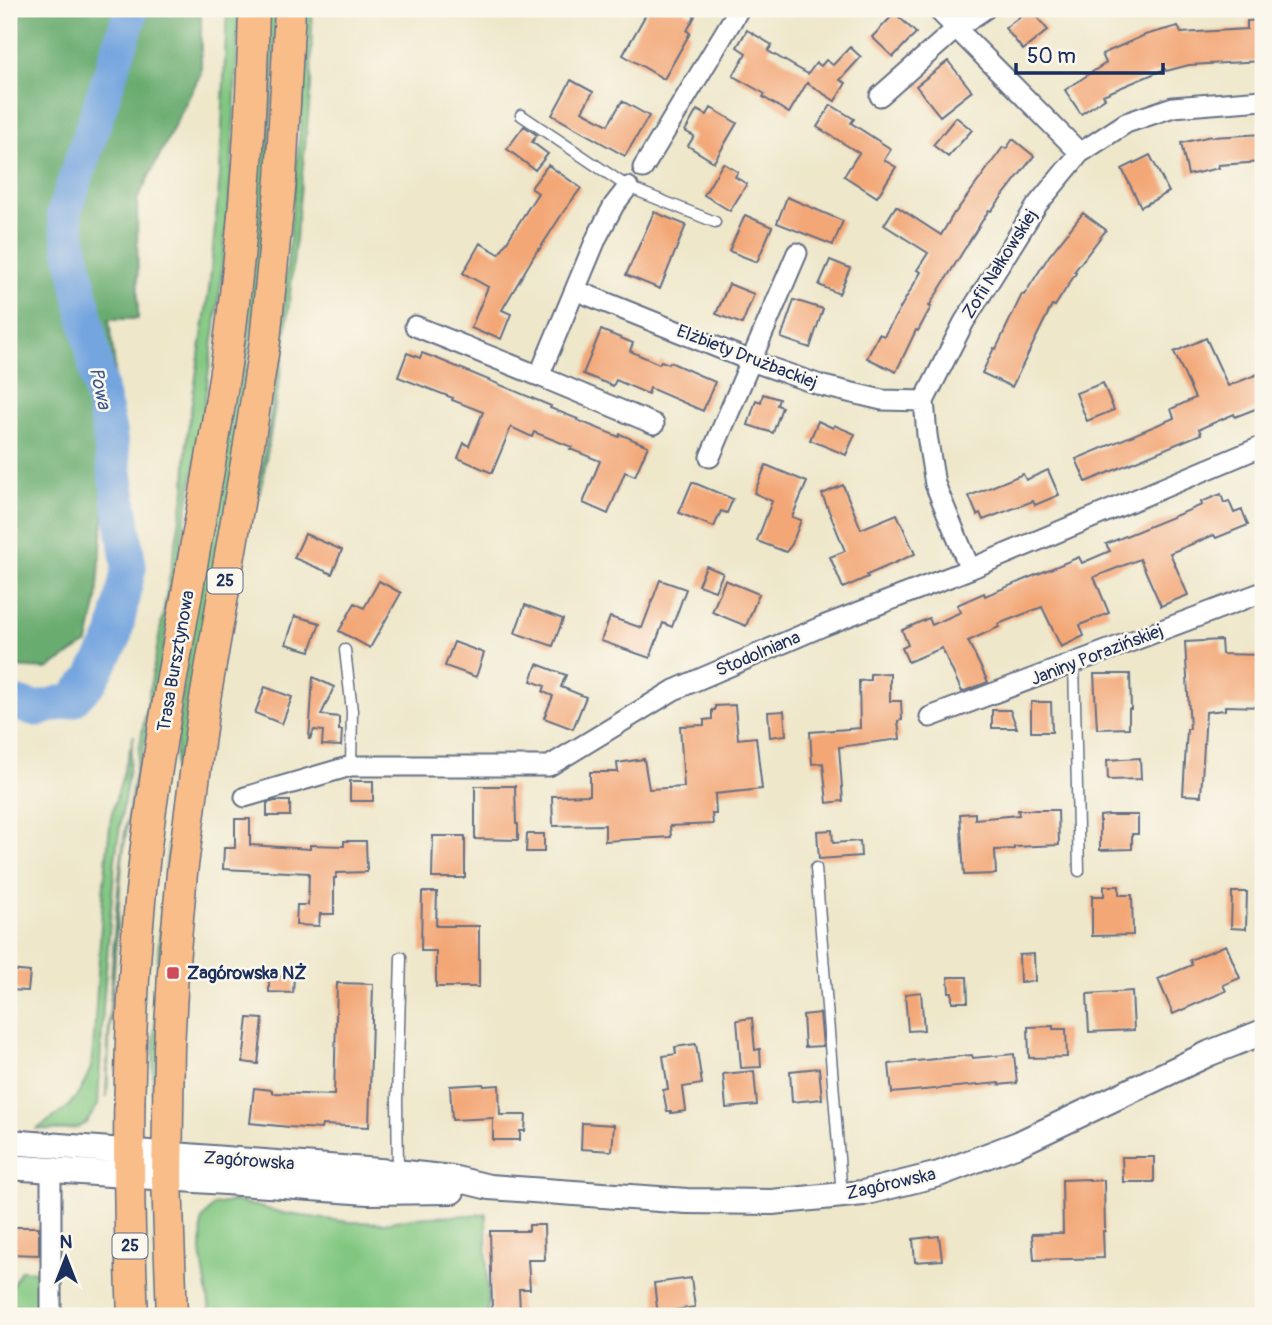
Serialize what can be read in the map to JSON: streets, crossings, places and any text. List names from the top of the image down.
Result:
{
  "streets": {
    "main road": ["25", "Trasa Bursztynowa"],
    "street": [
      "Zofii Nałkowskiej",
      "Elżbiety Drużbackiej",
      "Stodolniana",
      "Janiny Porazińskiej",
      "Zagórowska"
    ]
  },
  "crossings": [
    ["Zofii Nałkowskiej", "Elżbiety Drużbackiej"],
    ["Trasa Bursztynowa", "Zagórowska"]
  ],
  "water": ["Powa"],
  "places": {
    "transit": ["Zagórowska NŻ"]
  },
  "scale_bar": "50 m",
  "north": "top"
}
